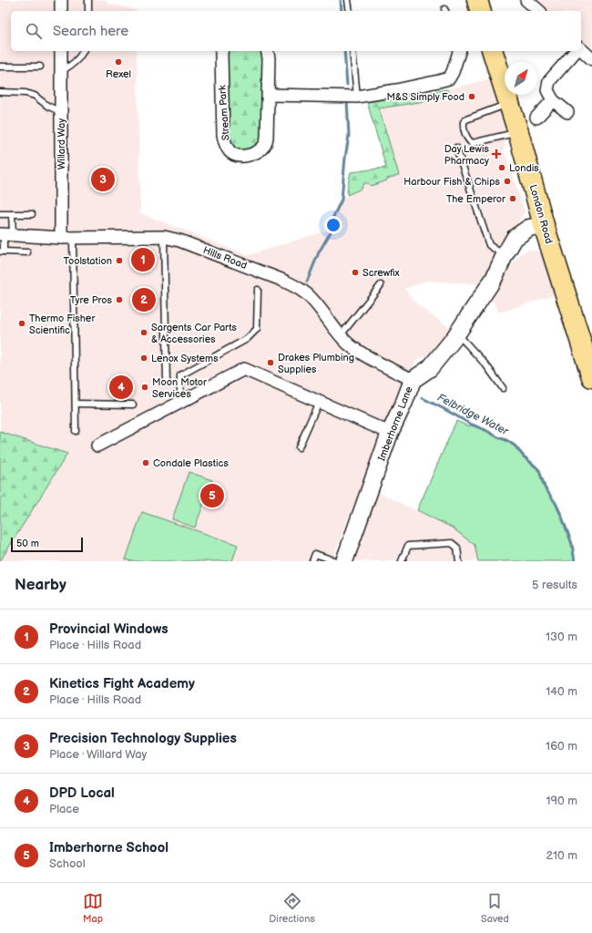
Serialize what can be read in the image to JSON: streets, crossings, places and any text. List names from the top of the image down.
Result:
{
  "streets": {
    "highway": ["London Road"],
    "street": [
      "Stream Park",
      "Willard Way",
      "Hills Road",
      "Imberhorne Lane"
    ]
  },
  "crossings": [
    ["Willard Way", "Hills Road"],
    ["London Road", "Imberhorne Lane"],
    ["Hills Road", "Imberhorne Lane"]
  ],
  "water": ["Felbridge Water"],
  "places": {
    "other": [
      "Rexel",
      "M&S Simply Food",
      "Londis",
      "Harbour Fish & Chips",
      "The Emperor",
      "Toolstation",
      "Screwfix",
      "Tyre Pros",
      "Thermo Fisher Scientific",
      "Sargents Car Parts & Accessories",
      "Lenox Systems",
      "Drakes Plumbing Supplies",
      "Moon Motor Services",
      "Condale Plastics"
    ],
    "health": ["Day Lewis Pharmacy"]
  },
  "scale_bar": "50 m",
  "north": "top right",
  "page": {
    "search": "Search here",
    "pins": [
      "3",
      "1",
      "2",
      "4",
      "5"
    ],
    "scale": "50 m",
    "heading": ["Nearby", "5 results"],
    "list": [
      {
        "mark": "1",
        "name": "Provincial Windows",
        "note": "Place · Hills Road",
        "value": "130 m"
      },
      {
        "mark": "2",
        "name": "Kinetics Fight Academy",
        "note": "Place · Hills Road",
        "value": "140 m"
      },
      {
        "mark": "3",
        "name": "Precision Technology Supplies",
        "note": "Place · Willard Way",
        "value": "160 m"
      },
      {
        "mark": "4",
        "name": "DPD Local",
        "note": "Place",
        "value": "190 m"
      },
      {
        "mark": "5",
        "name": "Imberhorne School",
        "note": "School",
        "value": "210 m"
      }
    ],
    "nav": ["Map", "Directions", "Saved"]
  }
}
